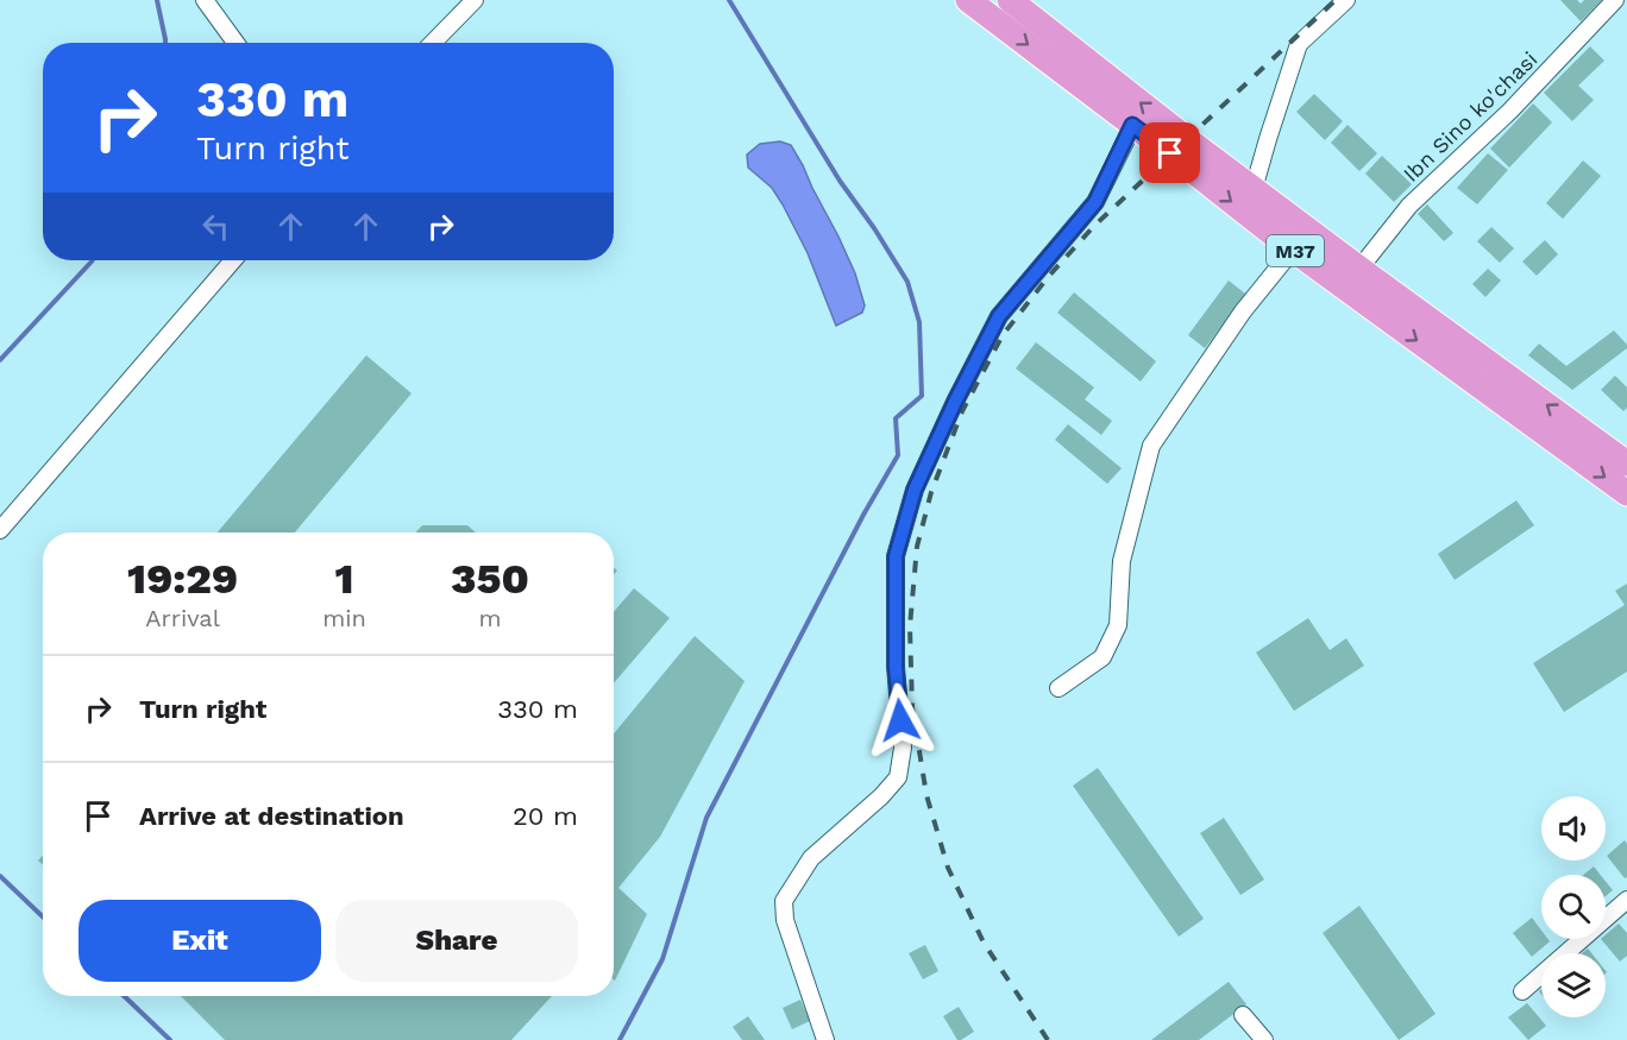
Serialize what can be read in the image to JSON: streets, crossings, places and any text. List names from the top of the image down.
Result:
{
  "streets": {
    "highway": ["M37"],
    "street": ["Ibn Sino ko'chasi"]
  },
  "crossings": [
    ["Ibn Sino ko'chasi", "M37"]
  ],
  "page": {
    "turn": ["330 m", "Turn right"],
    "eta": [
      "19:29",
      "Arrival",
      "1",
      "min",
      "350",
      "m"
    ],
    "list": [
      {
        "name": "Turn right",
        "value": "330 m"
      },
      {
        "name": "Arrive at destination",
        "value": "20 m"
      }
    ],
    "buttons": ["Exit", "Share"]
  }
}
